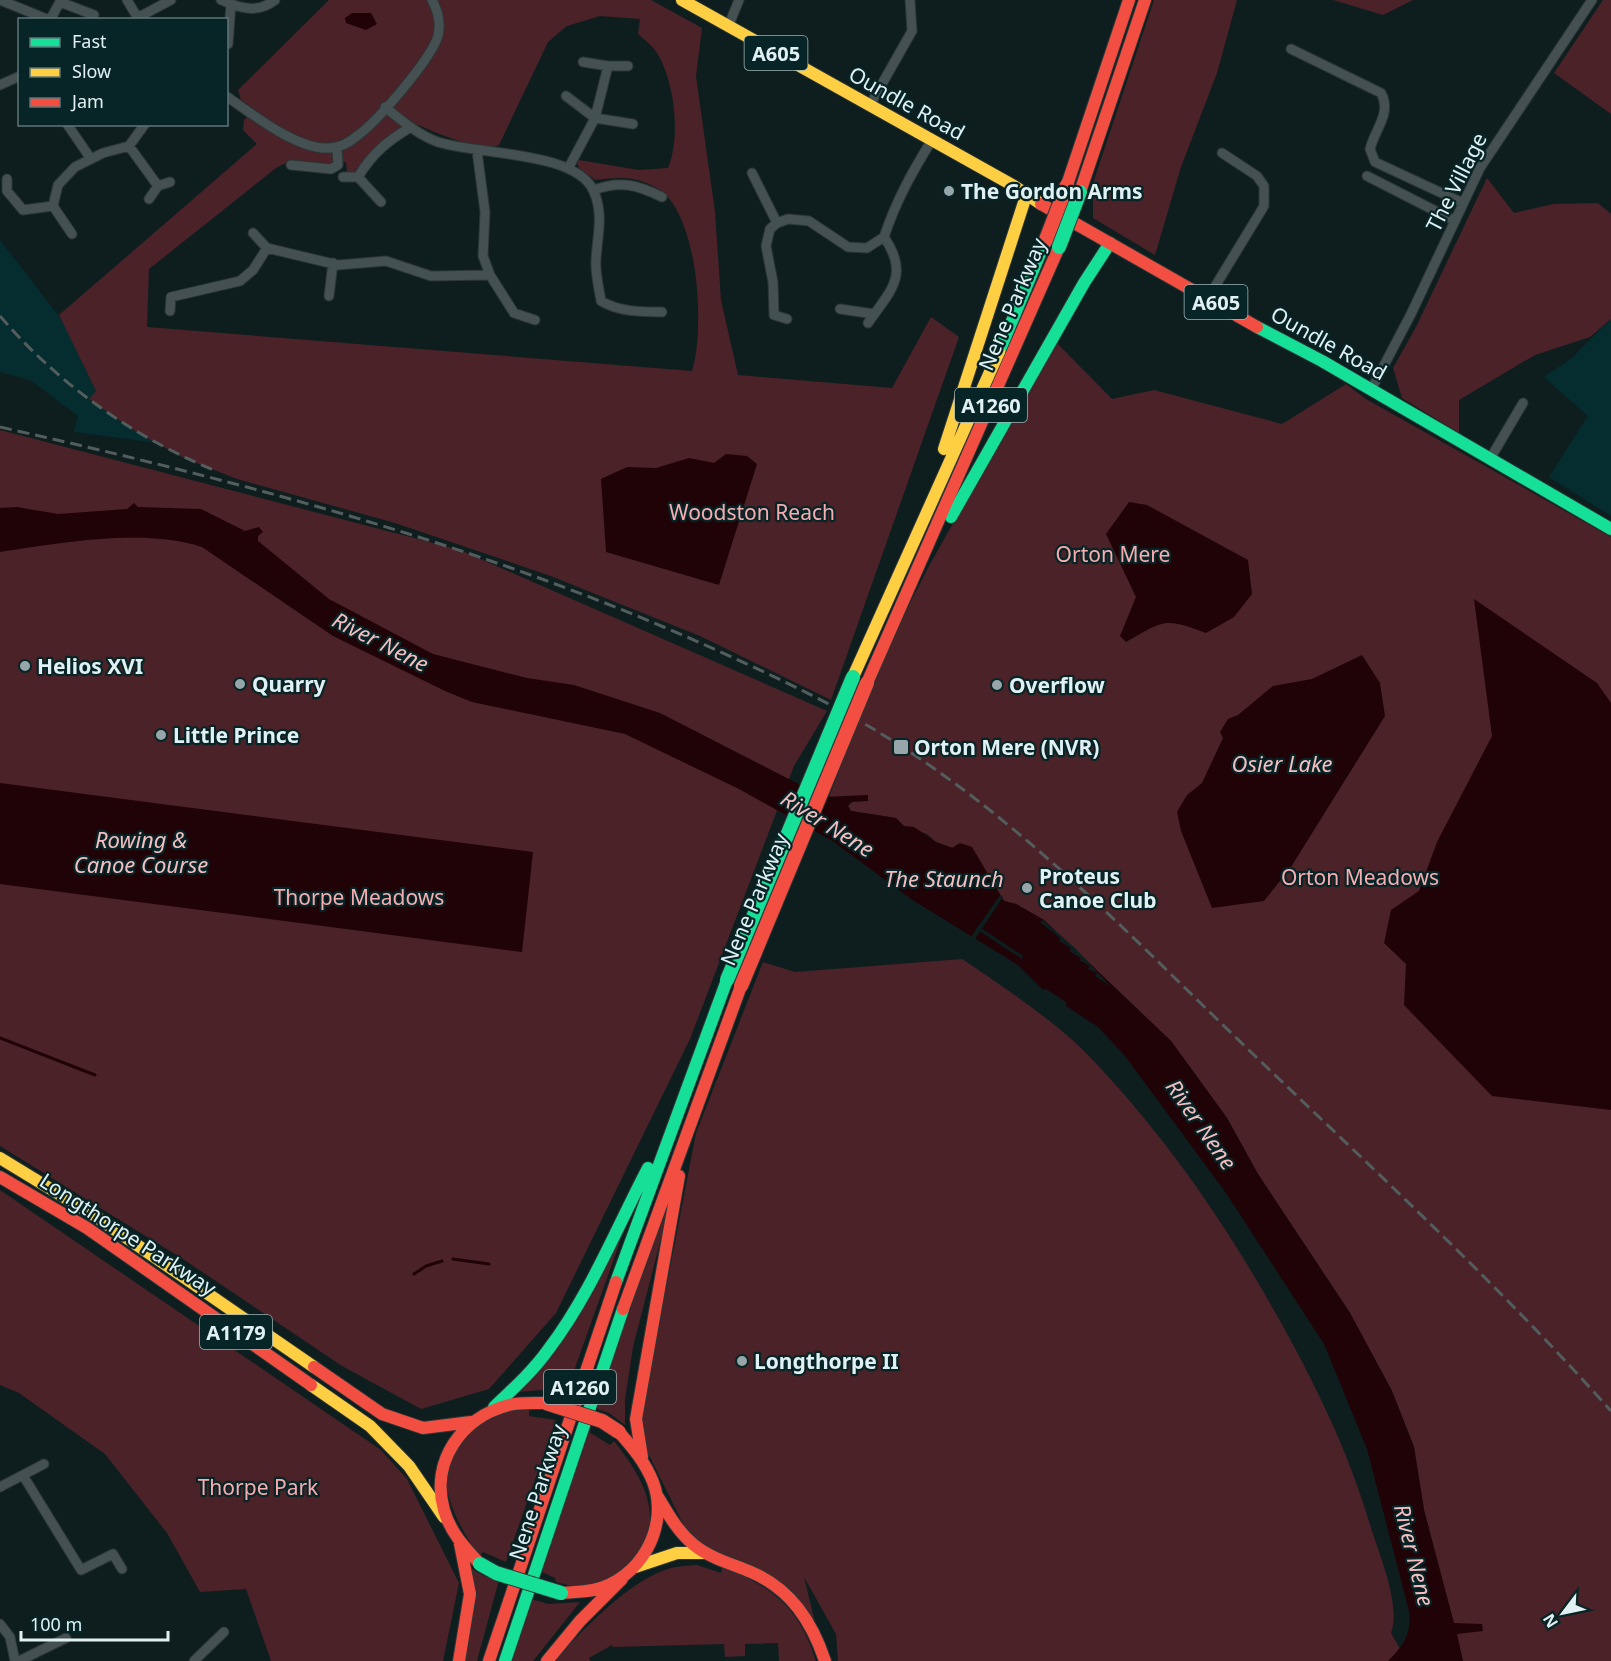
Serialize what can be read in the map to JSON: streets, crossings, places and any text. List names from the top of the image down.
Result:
{
  "streets": {
    "main road": [
      "A605",
      "Oundle Road",
      "Nene Parkway",
      "A1260",
      "Longthorpe Parkway",
      "A1179"
    ],
    "street": ["The Village"]
  },
  "crossings": [
    ["Oundle Road", "The Village"]
  ],
  "water": [
    "River Nene",
    "Osier Lake",
    "Rowing & Canoe Course",
    "The Staunch"
  ],
  "parks": [
    "Woodston Reach",
    "Orton Mere",
    "Orton Meadows",
    "Thorpe Meadows",
    "Thorpe Park"
  ],
  "places": {
    "other": [
      "The Gordon Arms",
      "Helios XVI",
      "Quarry",
      "Overflow",
      "Little Prince",
      "Proteus Canoe Club",
      "Longthorpe II"
    ],
    "transit": ["Orton Mere (NVR)"]
  },
  "legend": ["Fast", "Slow", "Jam"],
  "scale_bar": "100 m",
  "north": "bottom left"
}
